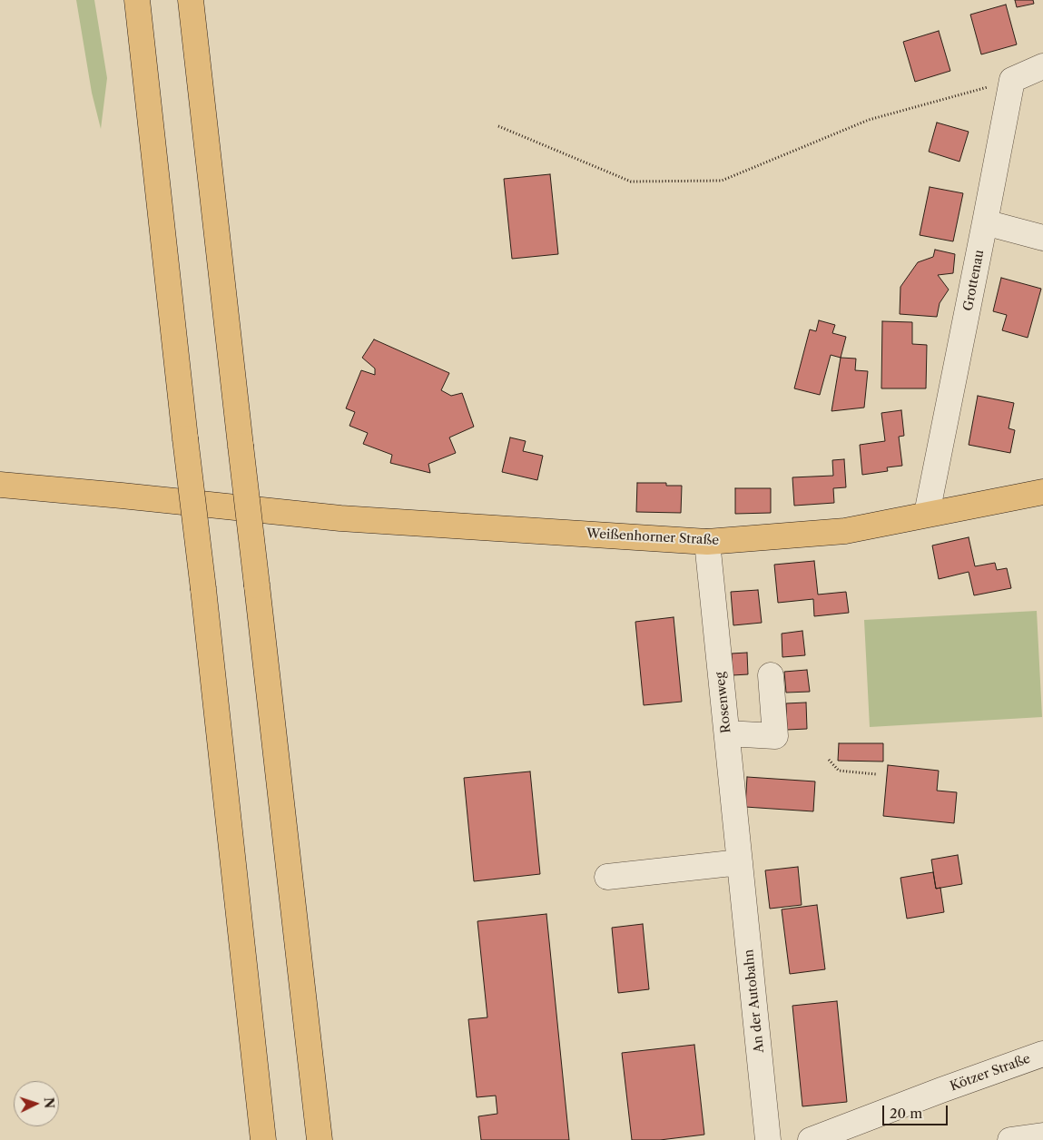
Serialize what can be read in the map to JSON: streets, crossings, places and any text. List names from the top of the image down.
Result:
{
  "streets": {
    "main road": ["Weißenhorner Straße"],
    "street": [
      "Grottenau",
      "Rosenweg",
      "An der Autobahn",
      "Kötzer Straße"
    ]
  },
  "crossings": [
    ["Grottenau", "Weißenhorner Straße"],
    ["Weißenhorner Straße", "Rosenweg"],
    ["Rosenweg", "An der Autobahn"]
  ],
  "scale_bar": "20 m",
  "north": "right"
}
